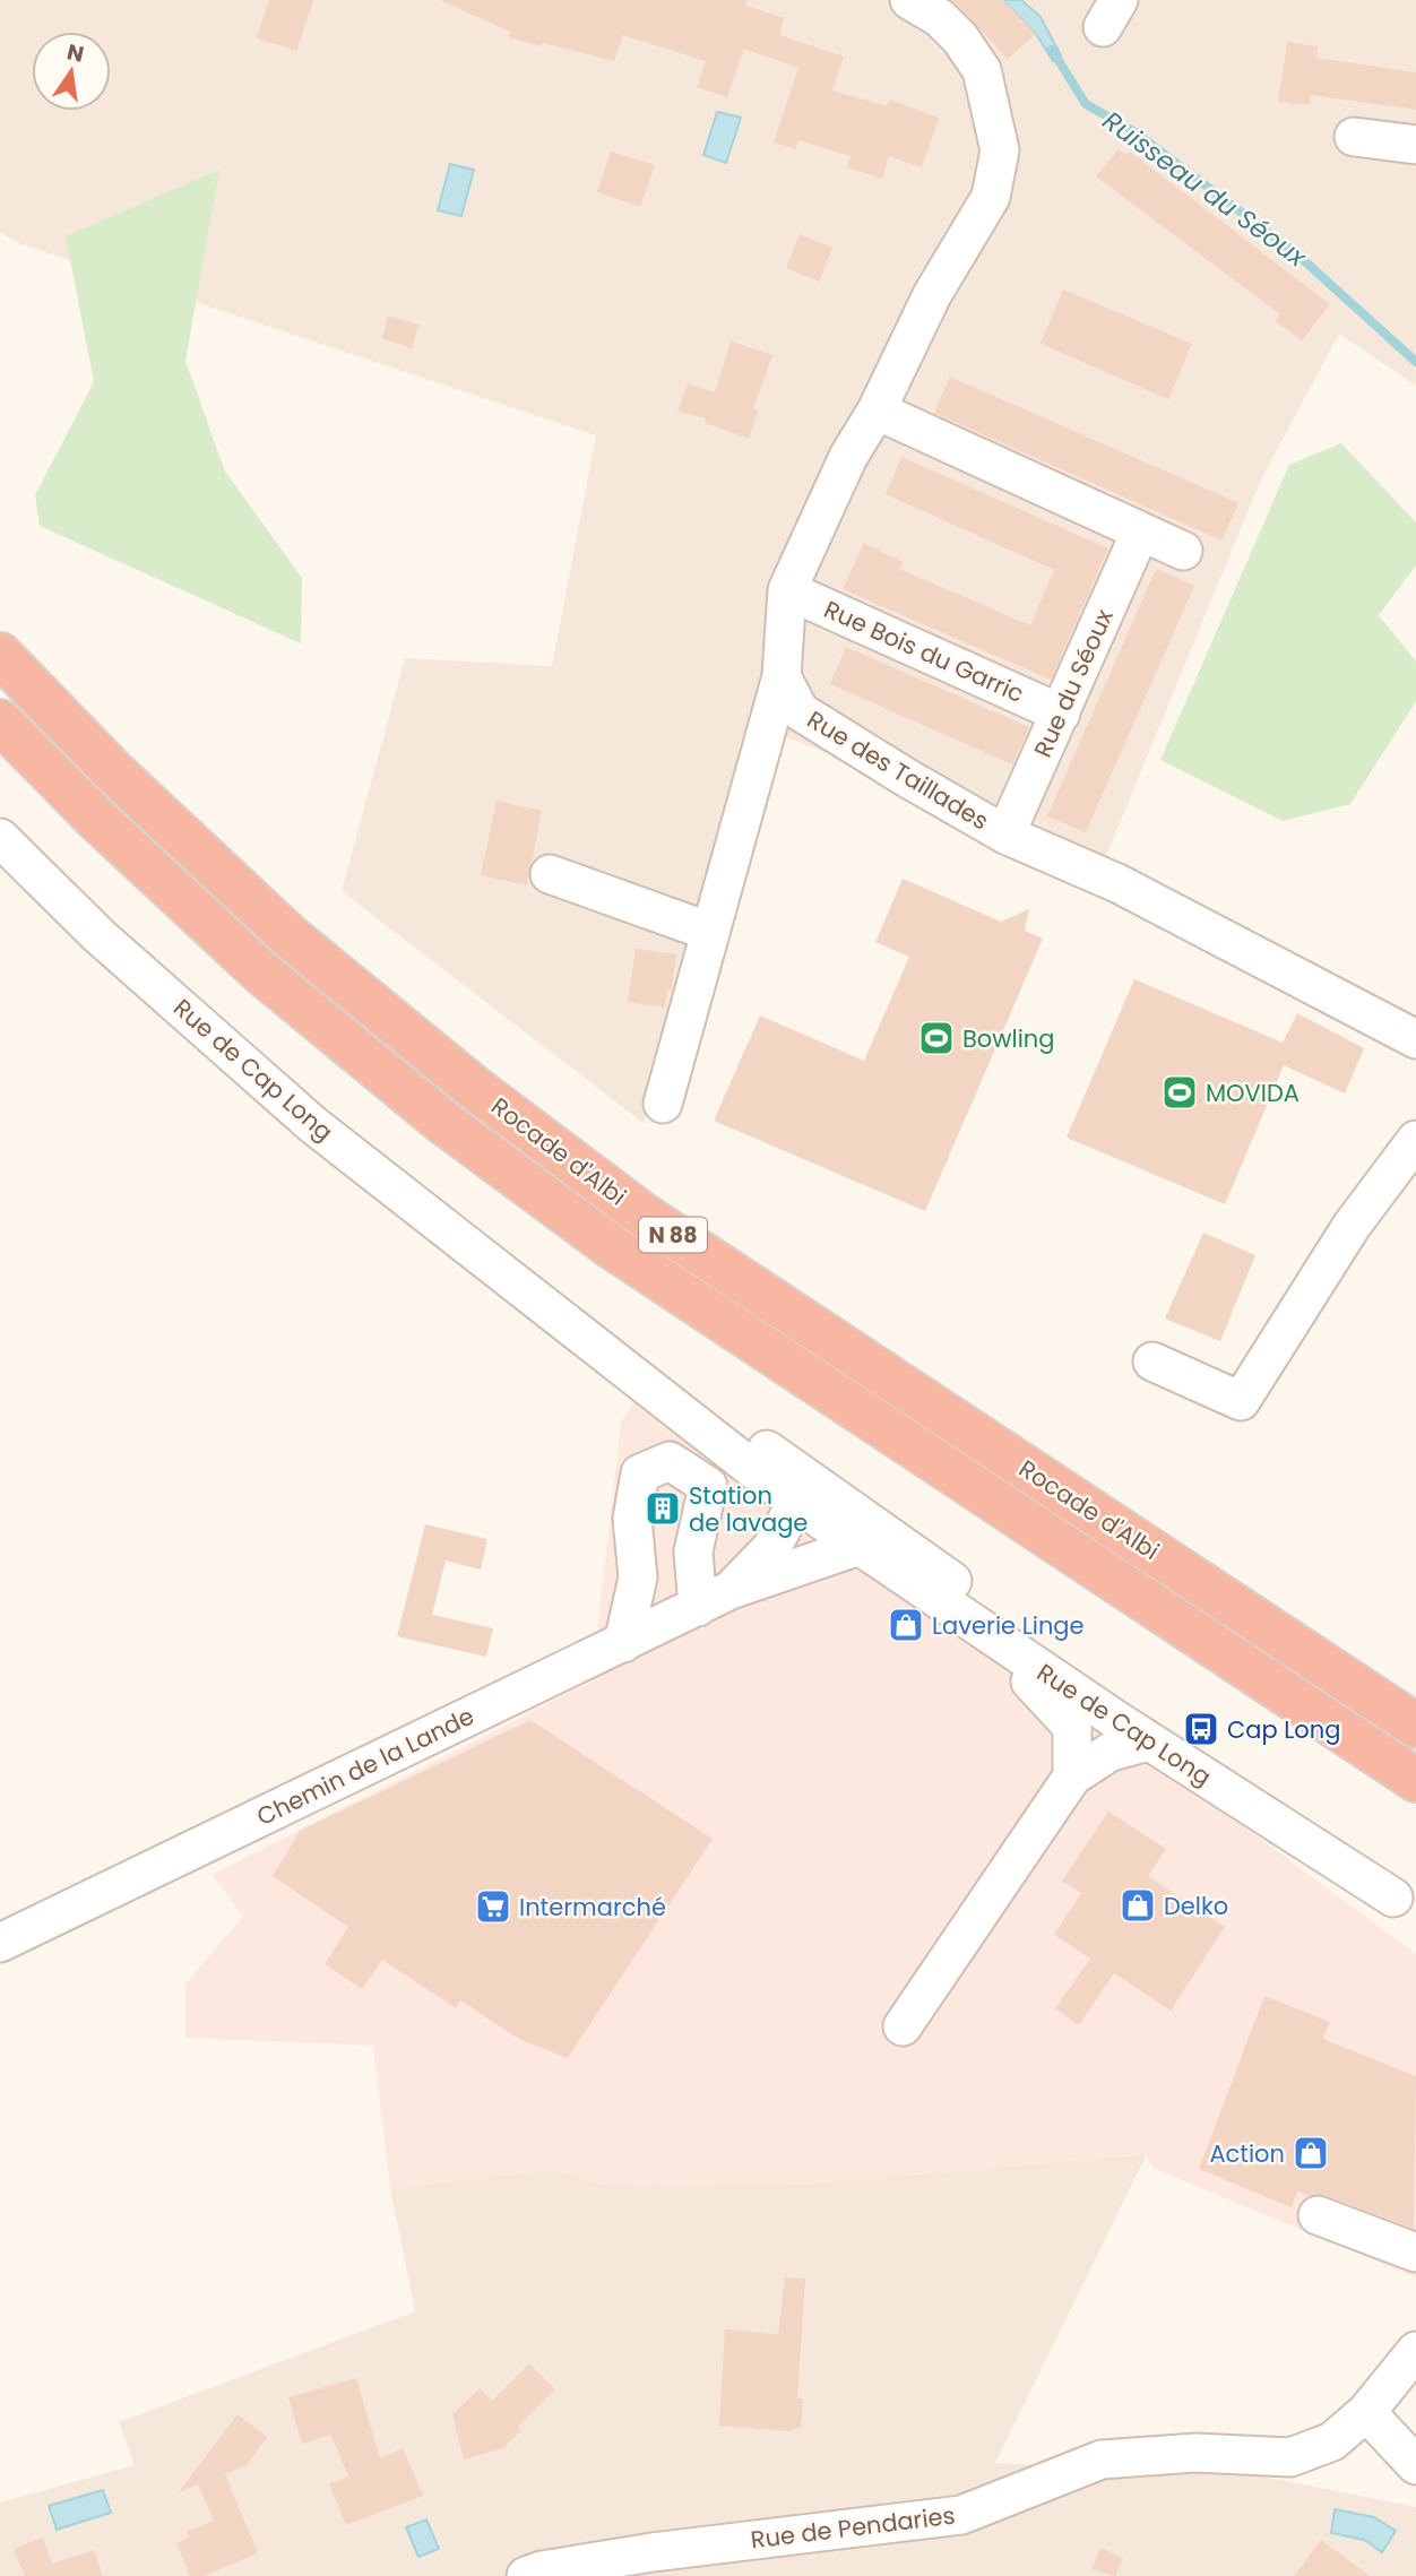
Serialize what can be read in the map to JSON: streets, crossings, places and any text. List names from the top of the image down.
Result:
{
  "streets": {
    "highway": ["Rocade d'Albi", "N 88"],
    "street": [
      "Rue Bois du Garric",
      "Rue du Séoux",
      "Rue des Taillades",
      "Rue de Cap Long",
      "Chemin de la Lande",
      "Rue de Pendaries"
    ]
  },
  "crossings": [
    ["Rue Bois du Garric", "Rue du Séoux"],
    ["Rue du Séoux", "Rue des Taillades"],
    ["Rue de Cap Long", "Chemin de la Lande"]
  ],
  "water": ["Ruisseau du Séoux"],
  "places": {
    "sports": ["Bowling", "MOVIDA"],
    "building": ["Station de lavage"],
    "shop": ["Laverie Linge", "Delko", "Action"],
    "bus stop": ["Cap Long"],
    "supermarket": ["Intermarché"]
  },
  "north": "top"
}
